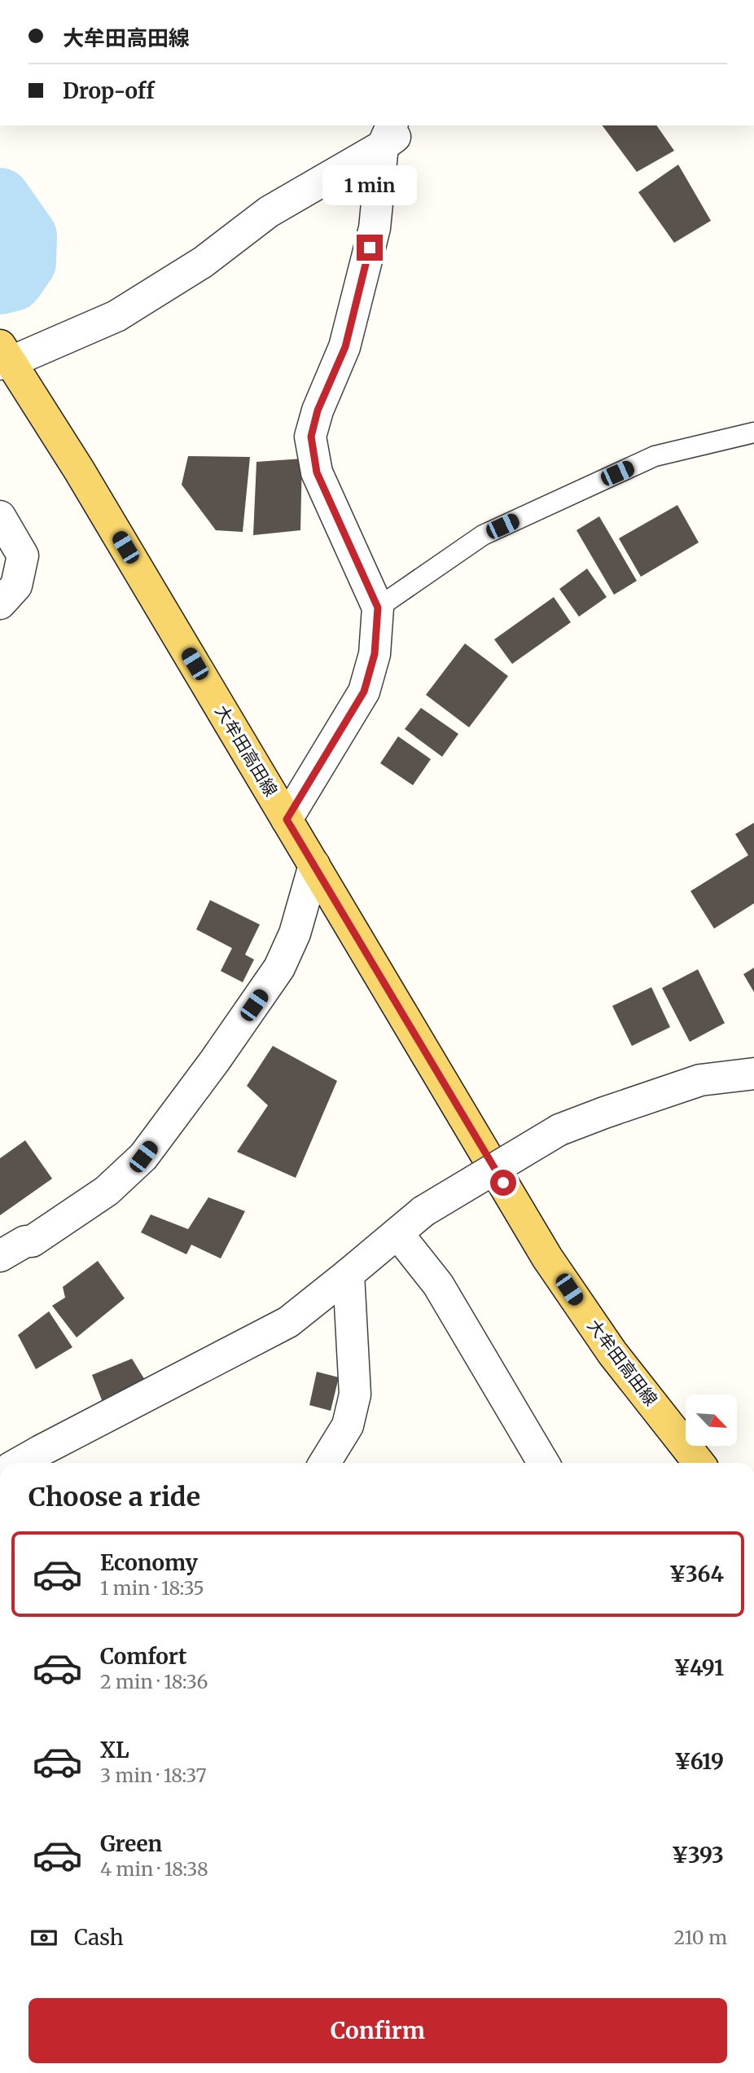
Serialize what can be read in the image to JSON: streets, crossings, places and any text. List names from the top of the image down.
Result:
{
  "streets": {
    "main road": ["大牟田高田線"]
  },
  "north": "bottom right",
  "page": {
    "banner": ["大牟田高田線", "Drop-off"],
    "bubble": "1 min",
    "heading": "Choose a ride",
    "list": [
      {
        "name": "Economy",
        "note": "1 min · 18:35",
        "value": "¥364"
      },
      {
        "name": "Comfort",
        "note": "2 min · 18:36",
        "value": "¥491"
      },
      {
        "name": "XL",
        "note": "3 min · 18:37",
        "value": "¥619"
      },
      {
        "name": "Green",
        "note": "4 min · 18:38",
        "value": "¥393"
      }
    ],
    "pay": ["Cash", "210 m"],
    "buttons": "Confirm"
  }
}
